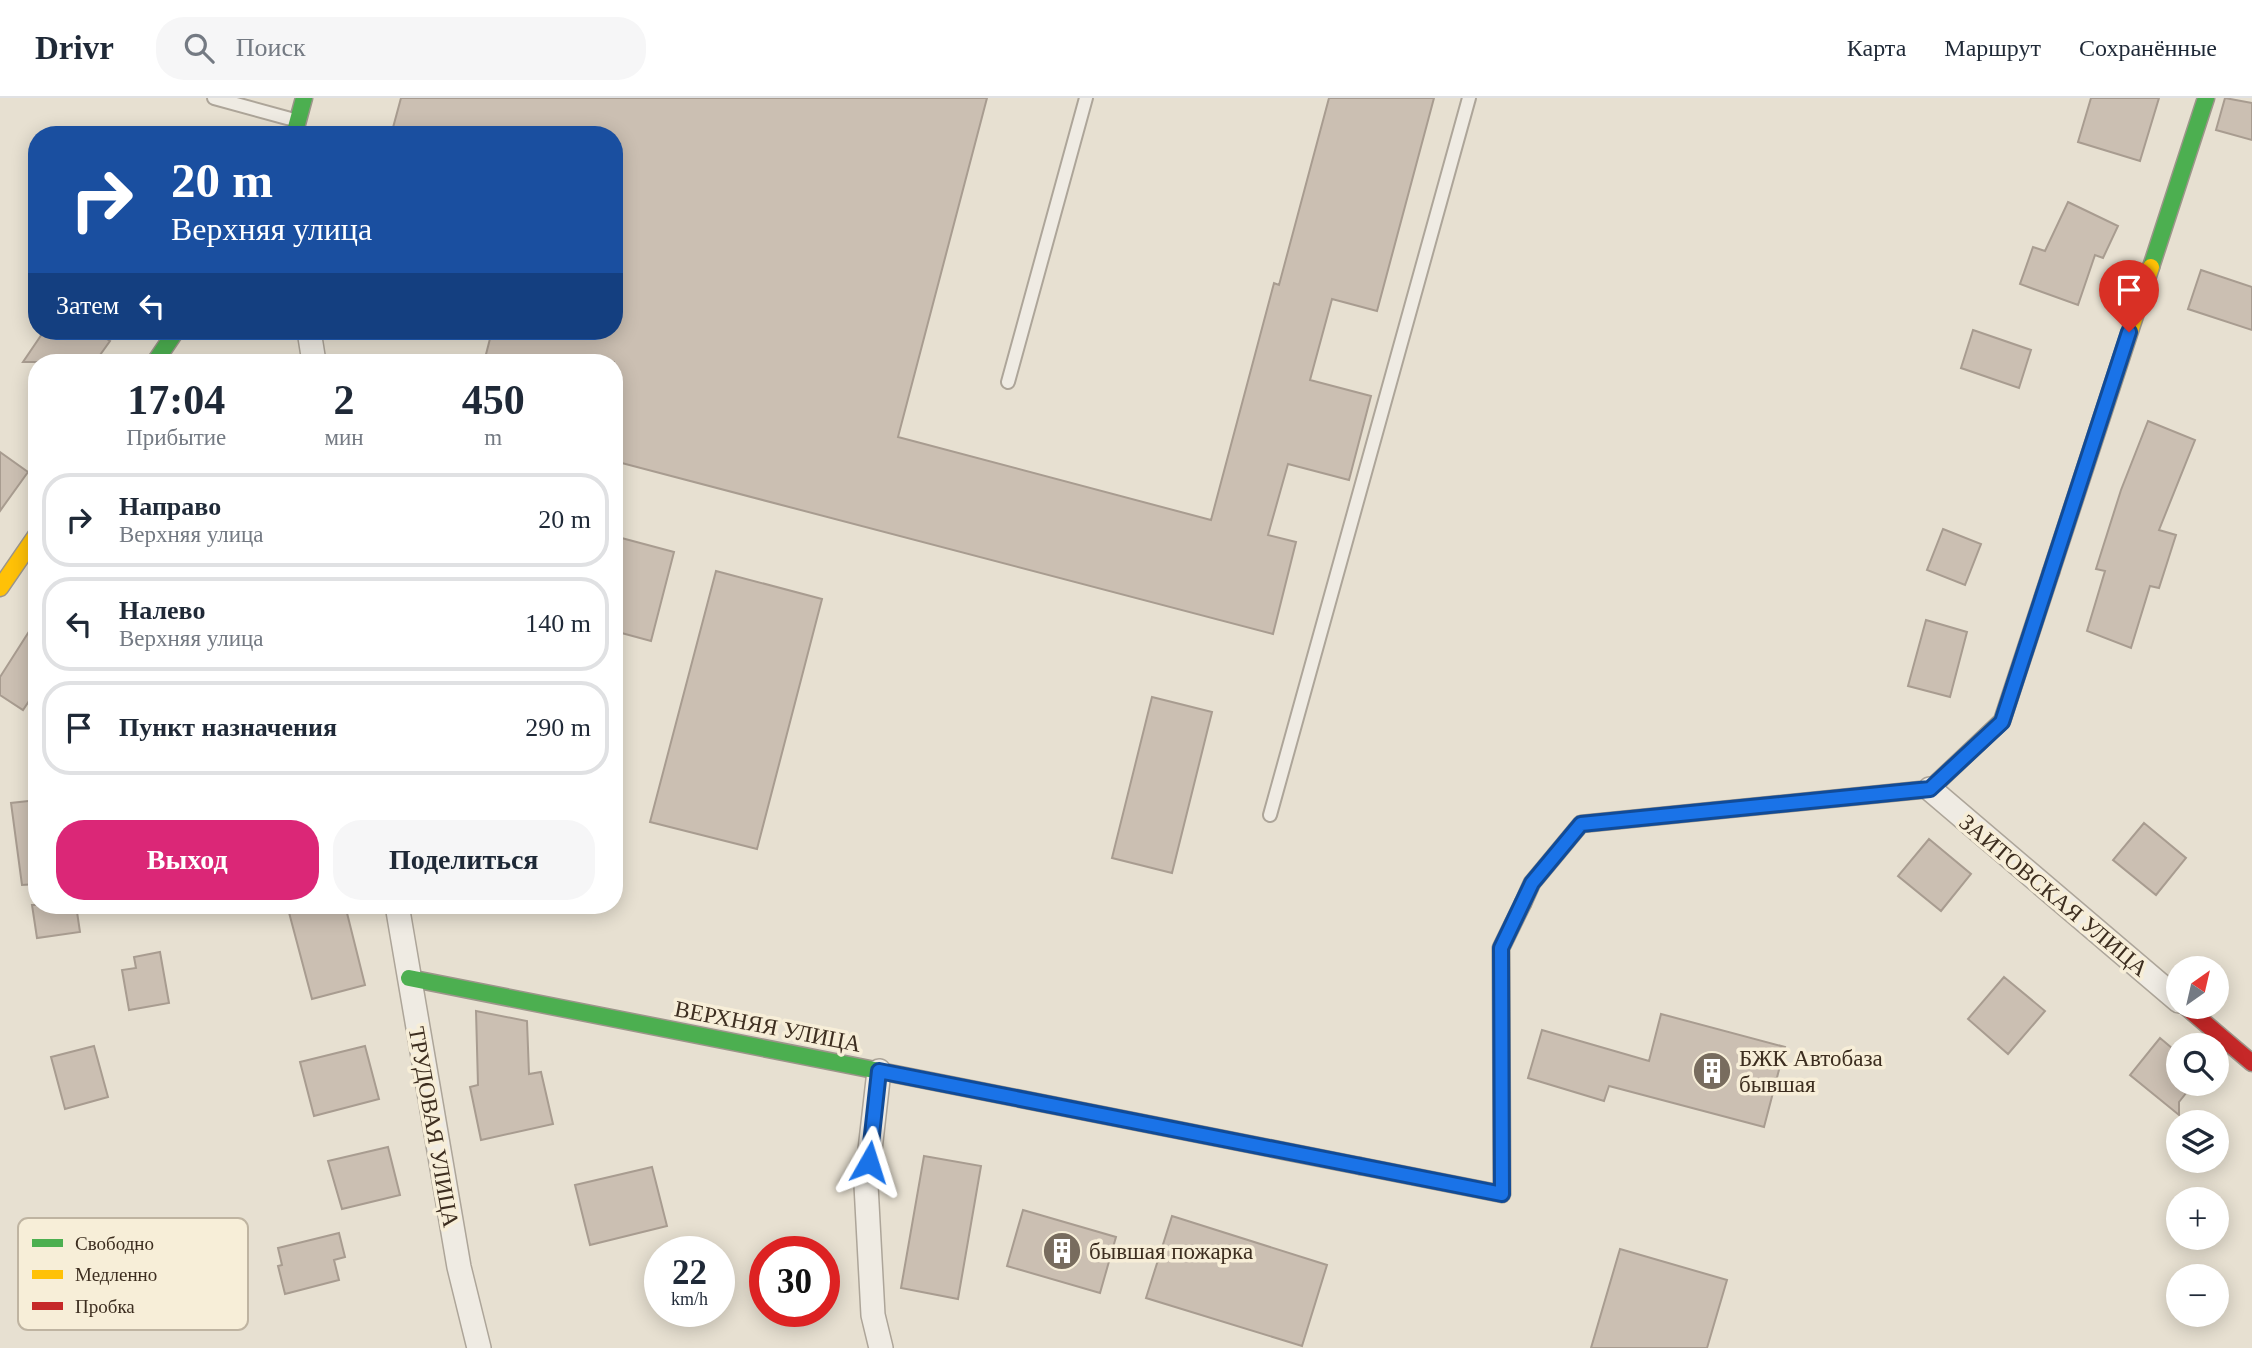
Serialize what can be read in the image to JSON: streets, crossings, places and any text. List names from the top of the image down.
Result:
{
  "streets": {
    "street": ["ЗАИТОВСКАЯ УЛИЦА", "ВЕРХНЯЯ УЛИЦА", "ТРУДОВАЯ УЛИЦА"]
  },
  "crossings": [
    ["ЗАИТОВСКАЯ УЛИЦА", "ВЕРХНЯЯ УЛИЦА"],
    ["ВЕРХНЯЯ УЛИЦА", "ТРУДОВАЯ УЛИЦА"]
  ],
  "places": {
    "building": ["БЖК Автобаза бывшая", "бывшая пожарка"]
  },
  "legend": ["Свободно", "Медленно", "Пробка"],
  "north": "top right",
  "page": {
    "header": "Drivr",
    "search": "Поиск",
    "nav": ["Карта", "Маршрут", "Сохранённые"],
    "turn": ["20 m", "Верхняя улица"],
    "then": "Затем",
    "eta": [
      "17:04",
      "Прибытие",
      "2",
      "мин",
      "450",
      "m"
    ],
    "list": [
      {
        "name": "Направо",
        "note": "Верхняя улица",
        "value": "20 m"
      },
      {
        "name": "Налево",
        "note": "Верхняя улица",
        "value": "140 m"
      },
      {
        "name": "Пункт назначения",
        "value": "290 m"
      }
    ],
    "buttons": ["Выход", "Поделиться"],
    "map_buttons": ["+", "−"],
    "speed": "22 km/h",
    "limit": "30"
  }
}
